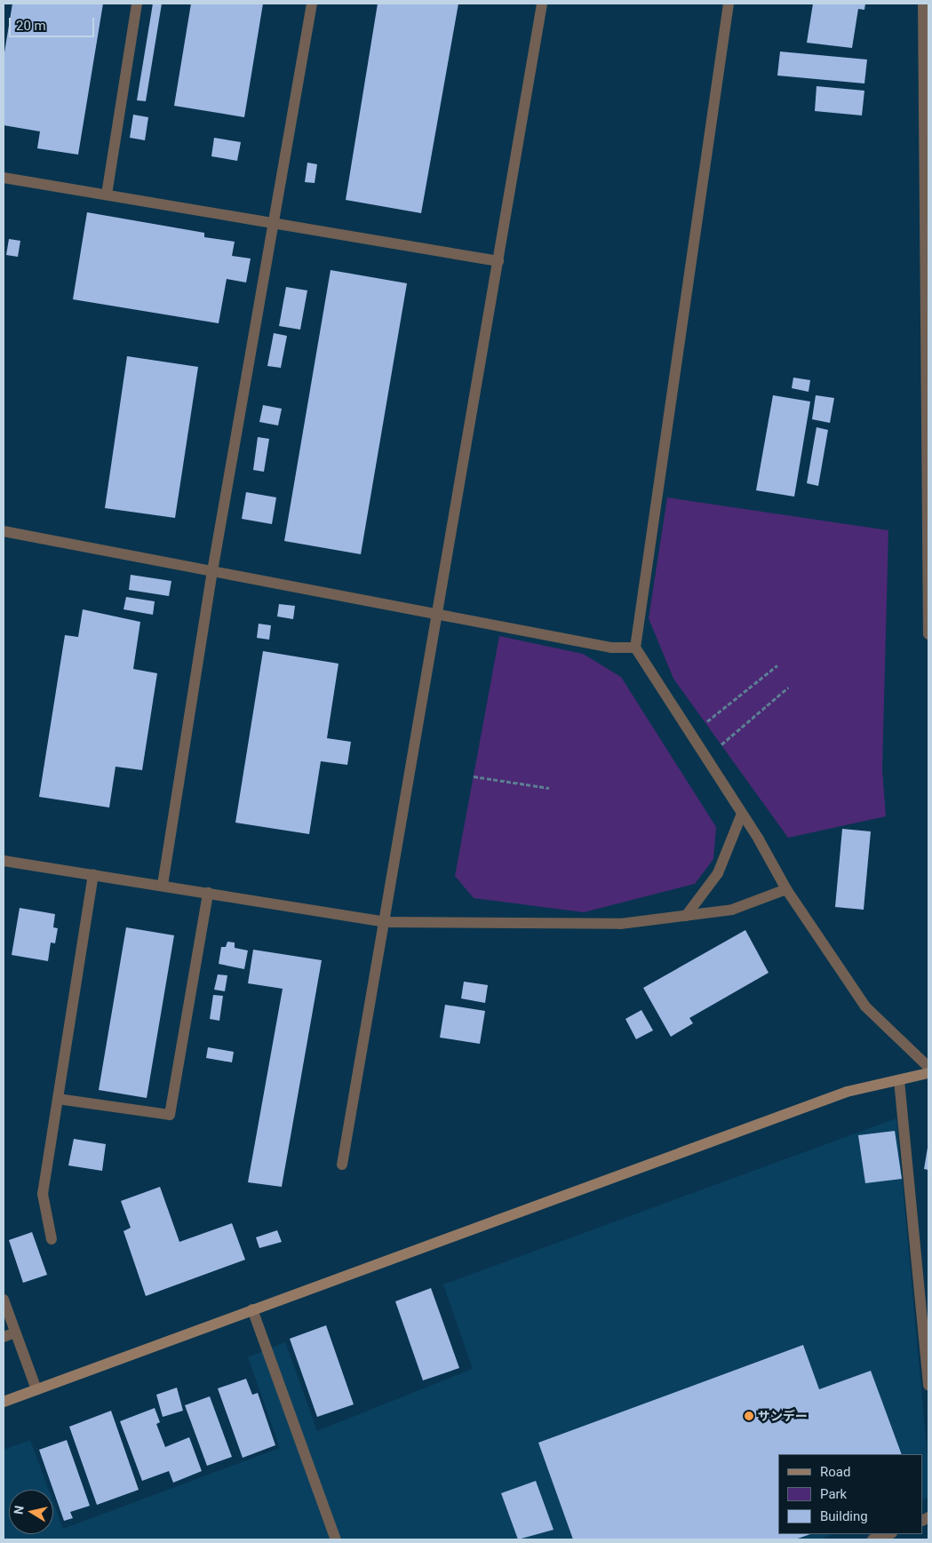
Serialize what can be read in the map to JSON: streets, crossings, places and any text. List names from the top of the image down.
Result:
{
  "places": ["サンデー"],
  "legend": ["Road", "Park", "Building"],
  "scale_bar": "20 m",
  "north": "left"
}
